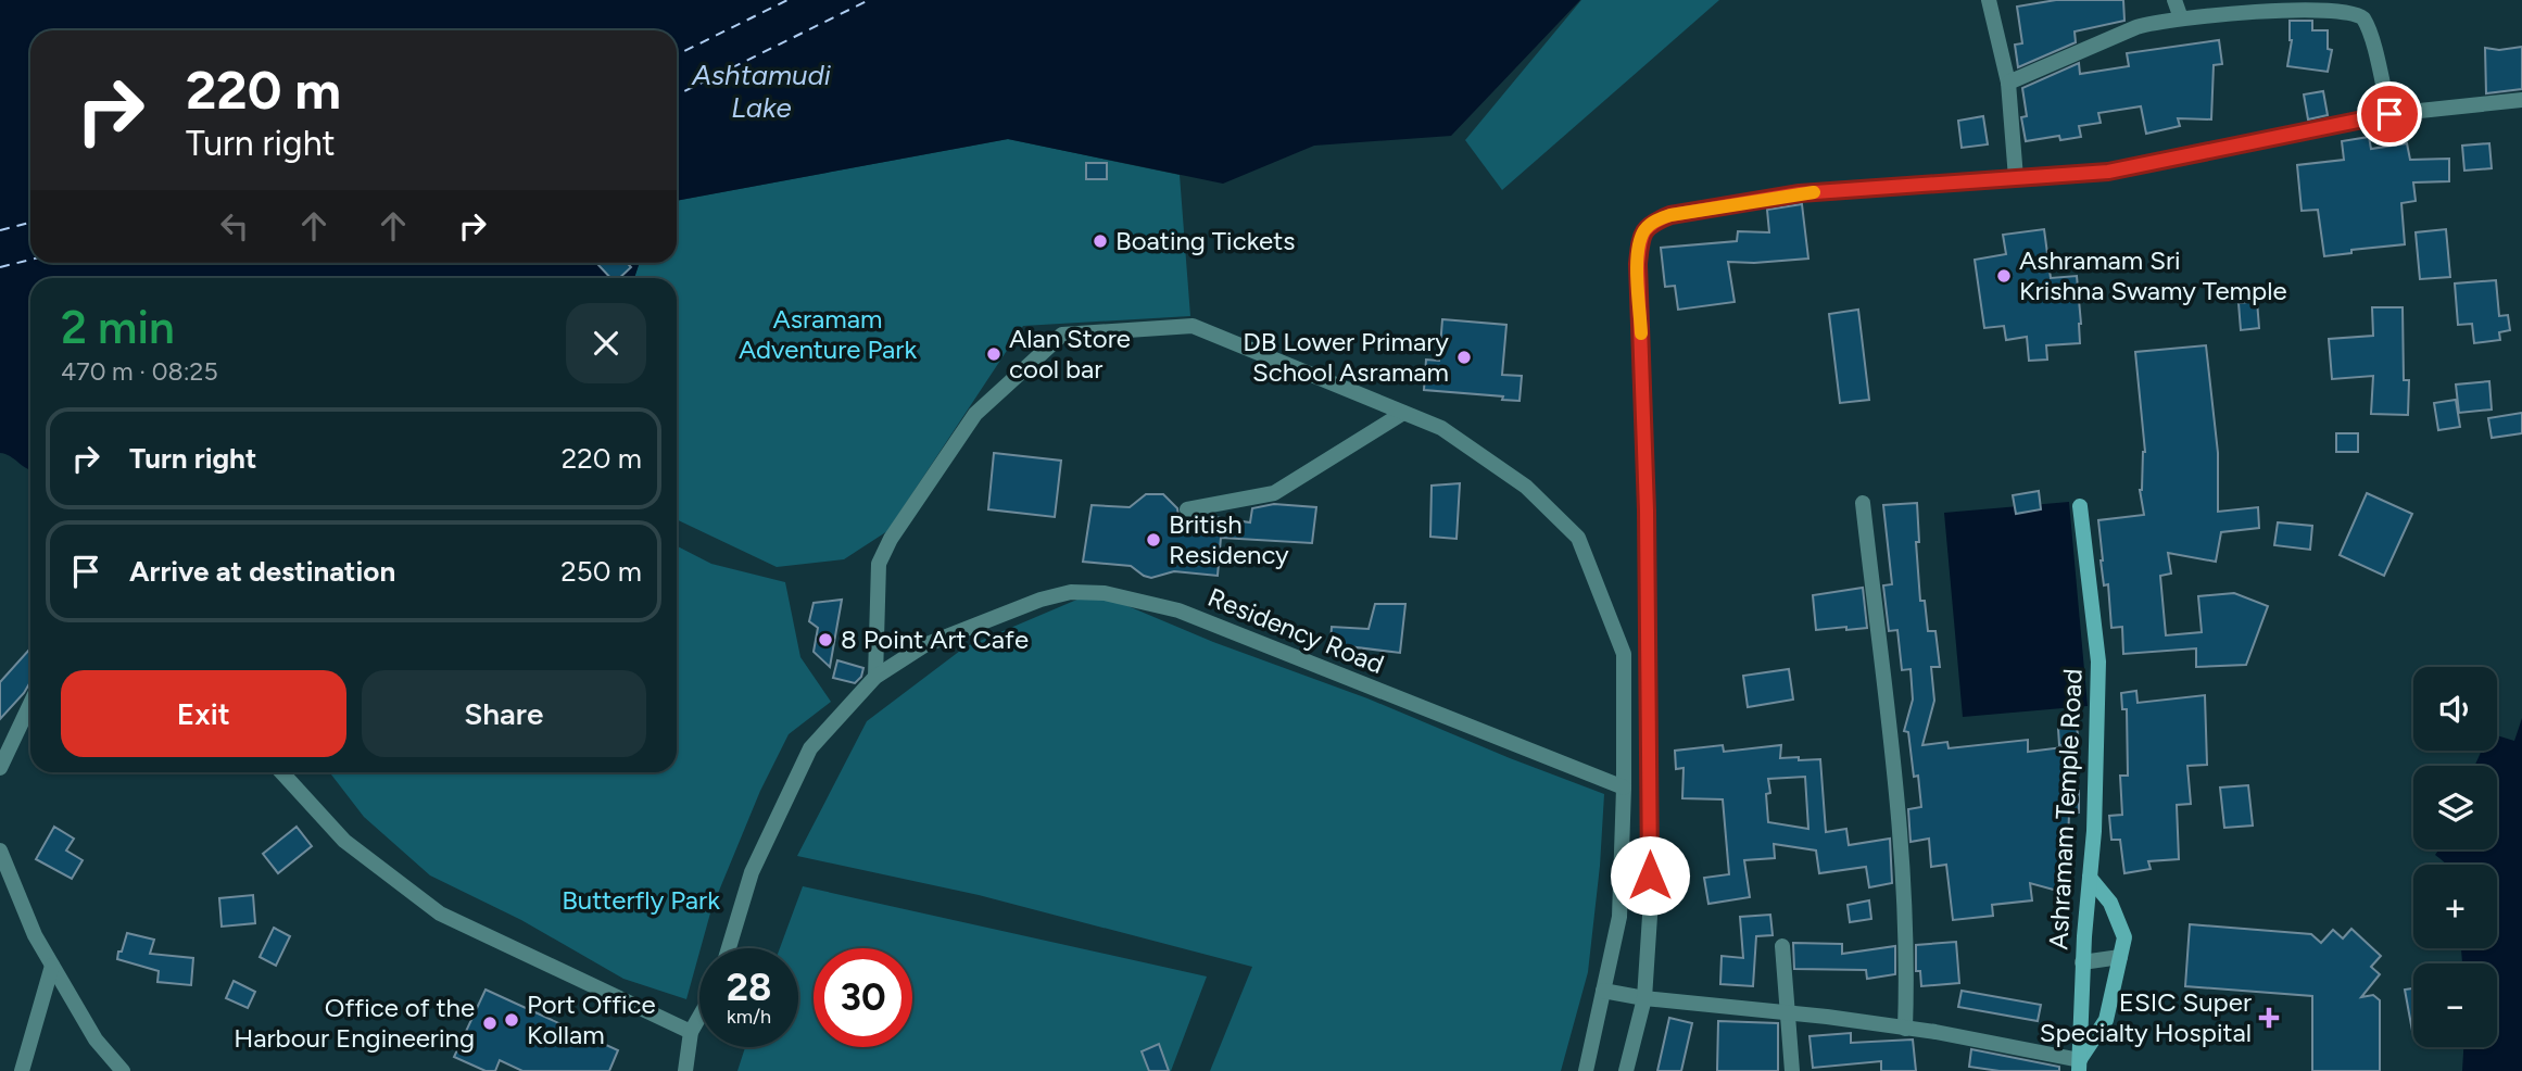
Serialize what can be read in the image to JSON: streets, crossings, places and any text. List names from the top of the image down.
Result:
{
  "streets": {
    "street": ["Residency Road", "Ashramam Temple Road"]
  },
  "water": ["Ashtamudi Lake"],
  "parks": ["Asramam Adventure Park", "Butterfly Park"],
  "places": {
    "other": [
      "Boating Tickets",
      "Ashramam Sri Krishna Swamy Temple",
      "Alan Store cool bar",
      "DB Lower Primary School Asramam",
      "British Residency",
      "8 Point Art Cafe",
      "Port Office Kollam",
      "Office of the Harbour Engineering"
    ],
    "health": ["ESIC Super Specialty Hospital"]
  },
  "page": {
    "turn": ["220 m", "Turn right"],
    "heading": ["2 min", "470 m · 08:25"],
    "list": [
      {
        "name": "Turn right",
        "value": "220 m"
      },
      {
        "name": "Arrive at destination",
        "value": "250 m"
      }
    ],
    "buttons": ["Exit", "Share"],
    "map_buttons": ["+", "−"],
    "speed": "28 km/h",
    "limit": "30"
  }
}
